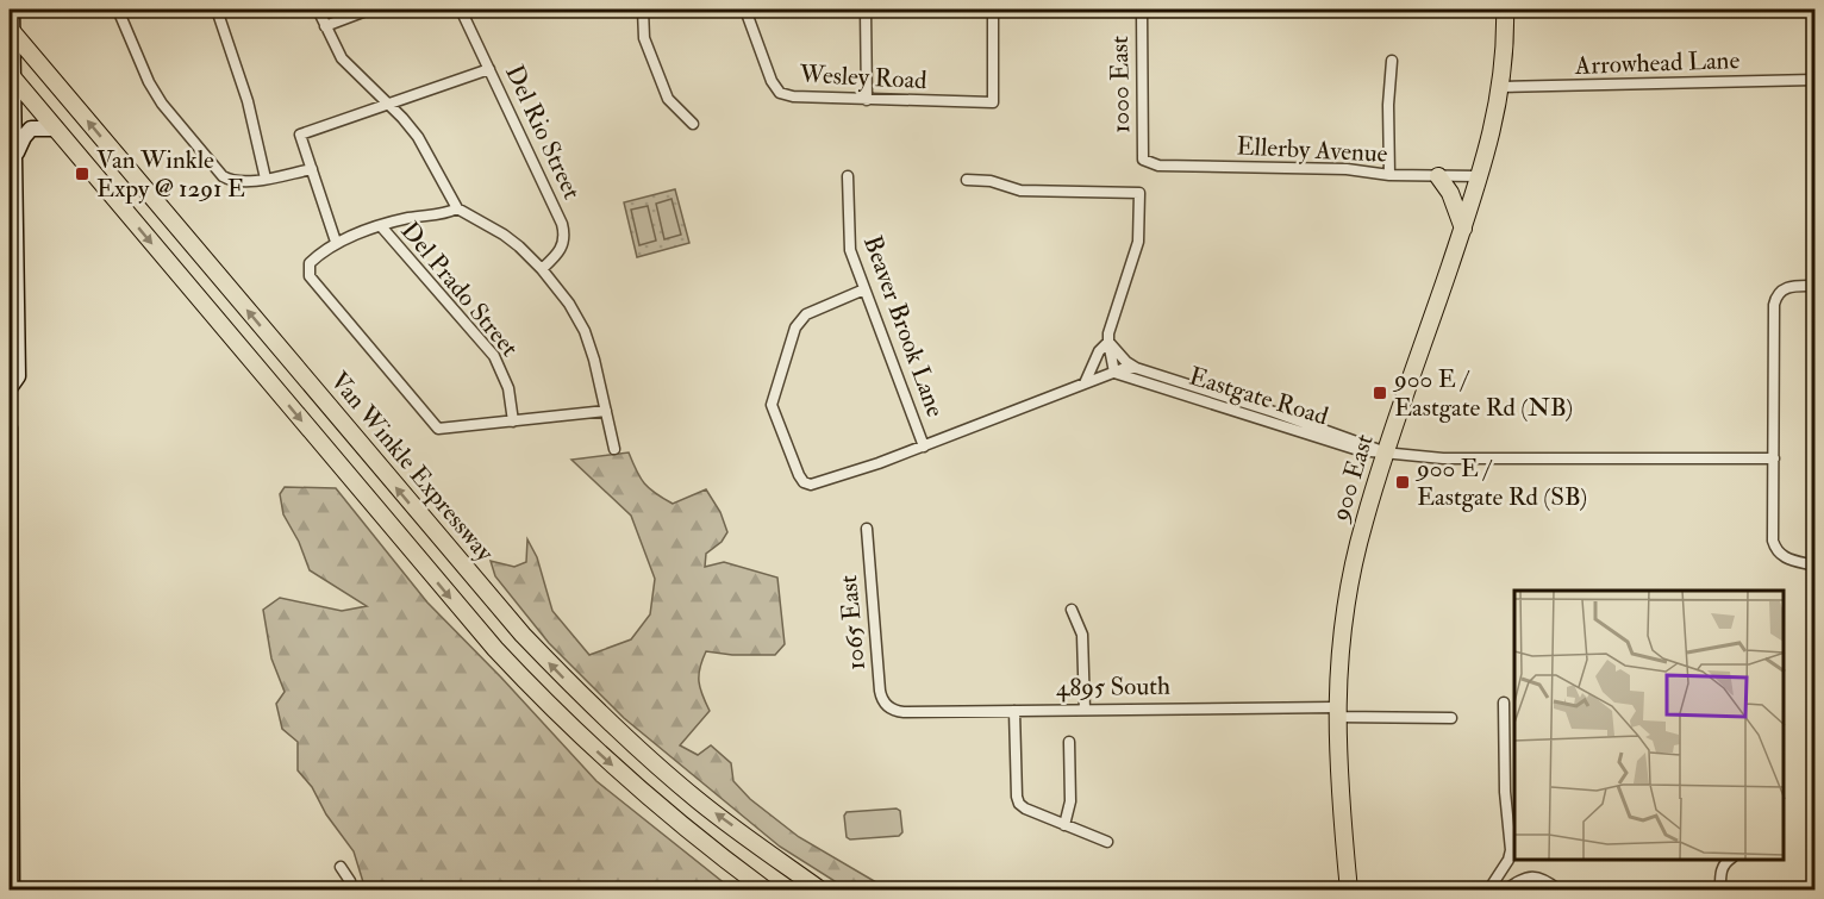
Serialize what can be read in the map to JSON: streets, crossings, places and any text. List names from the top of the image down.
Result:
{
  "streets": {
    "main road": ["Van Winkle Expressway", "900 East"],
    "street": [
      "Arrowhead Lane",
      "Wesley Road",
      "1000 East",
      "Del Rio Street",
      "Ellerby Avenue",
      "Del Prado Street",
      "Beaver Brook Lane",
      "Eastgate Road",
      "1065 East",
      "4895 South"
    ]
  },
  "crossings": [
    ["Arrowhead Lane", "900 East"],
    ["1000 East", "Ellerby Avenue"],
    ["Ellerby Avenue", "900 East"],
    ["Eastgate Road", "900 East"],
    ["900 East", "4895 South"],
    ["1065 East", "4895 South"]
  ],
  "places": {
    "transit": ["Van Winkle Expy @ 1291 E", "900 E / Eastgate Rd (NB)", "900 E / Eastgate Rd (SB)"]
  }
}
